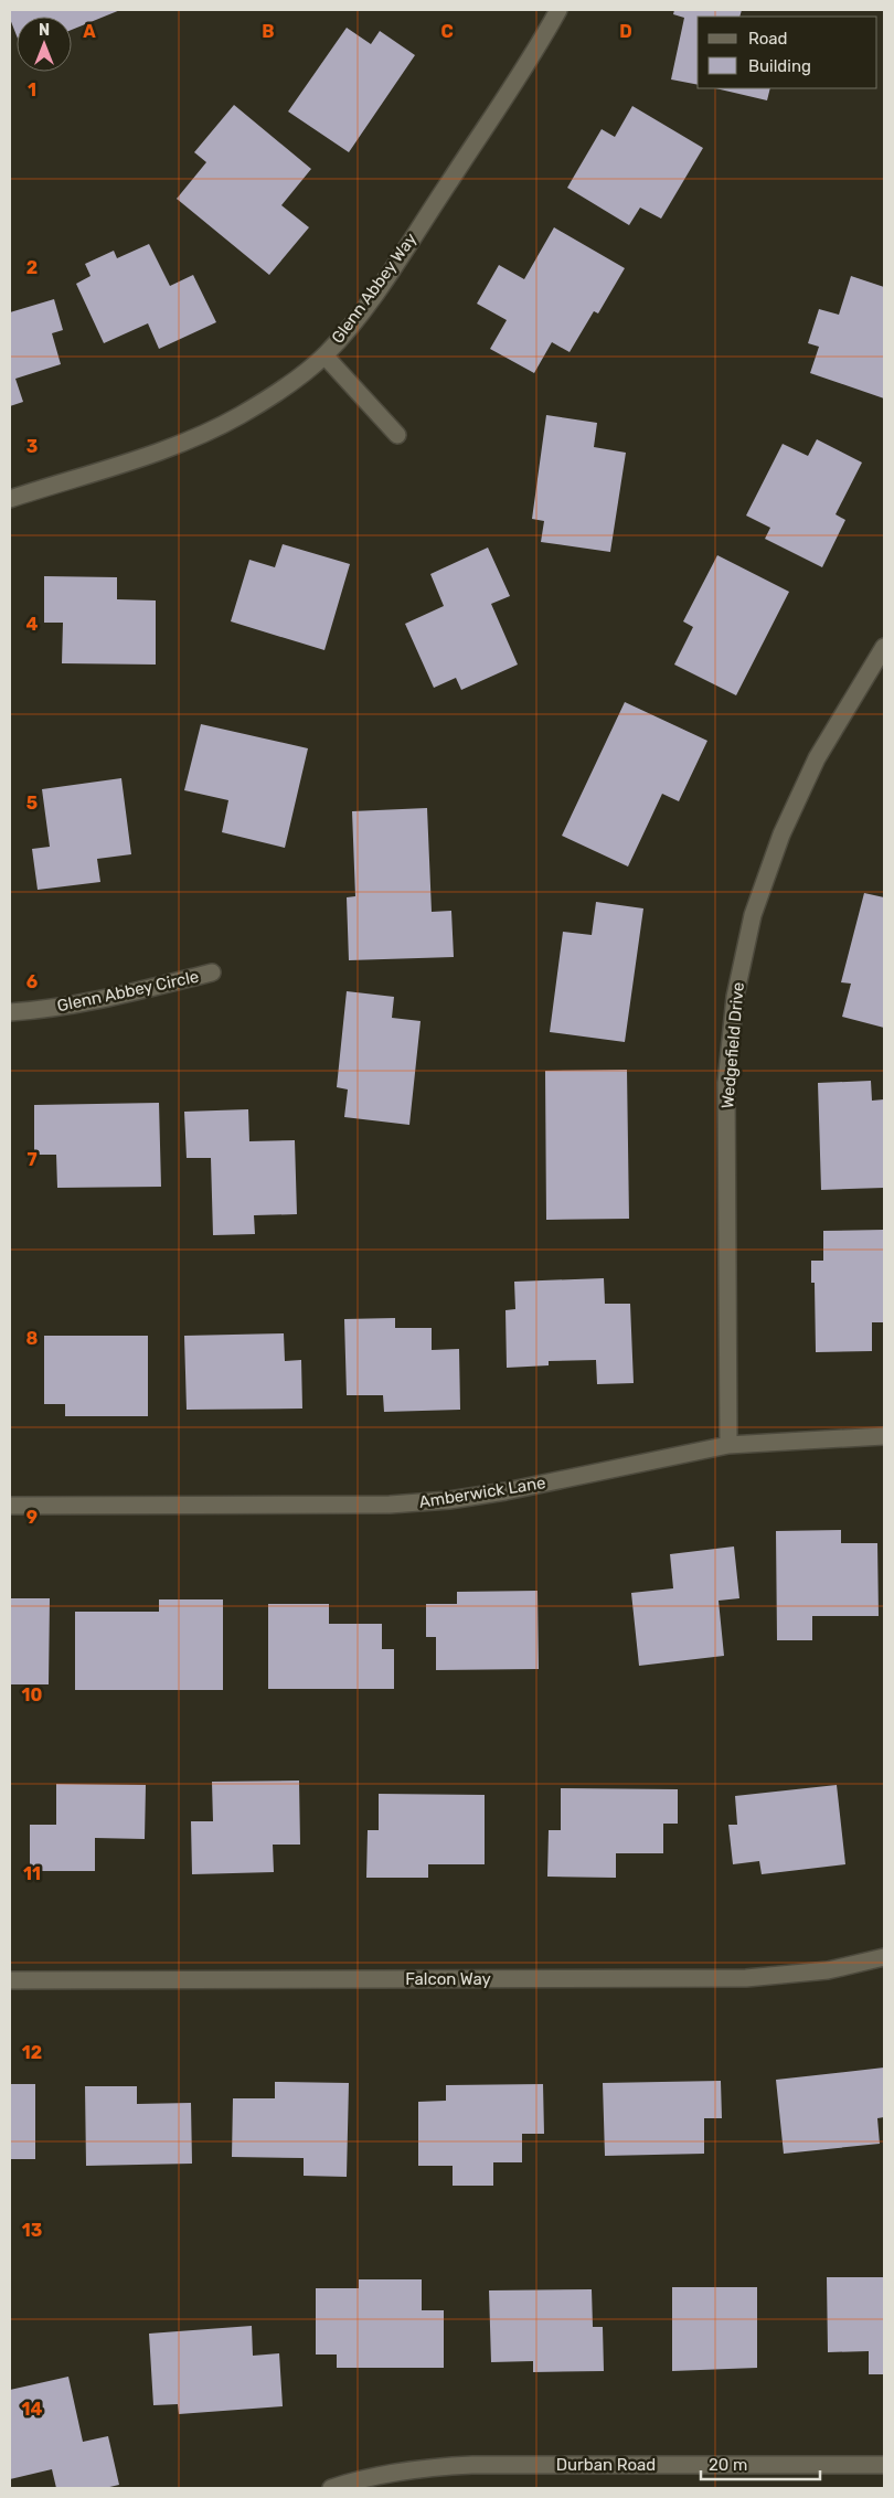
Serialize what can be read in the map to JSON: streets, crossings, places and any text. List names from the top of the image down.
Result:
{
  "streets": {
    "street": [
      "Glenn Abbey Way",
      "Glenn Abbey Circle",
      "Wedgefield Drive",
      "Amberwick Lane",
      "Falcon Way",
      "Durban Road"
    ]
  },
  "crossings": [
    ["Wedgefield Drive", "Amberwick Lane"]
  ],
  "legend": ["Road", "Building"],
  "scale_bar": "20 m",
  "north": "top",
  "grid": {
    "columns": [
      "A",
      "B",
      "C",
      "D"
    ],
    "rows": [
      "1",
      "2",
      "3",
      "4",
      "5",
      "6",
      "7",
      "8",
      "9",
      "10",
      "11",
      "12",
      "13",
      "14"
    ]
  }
}
